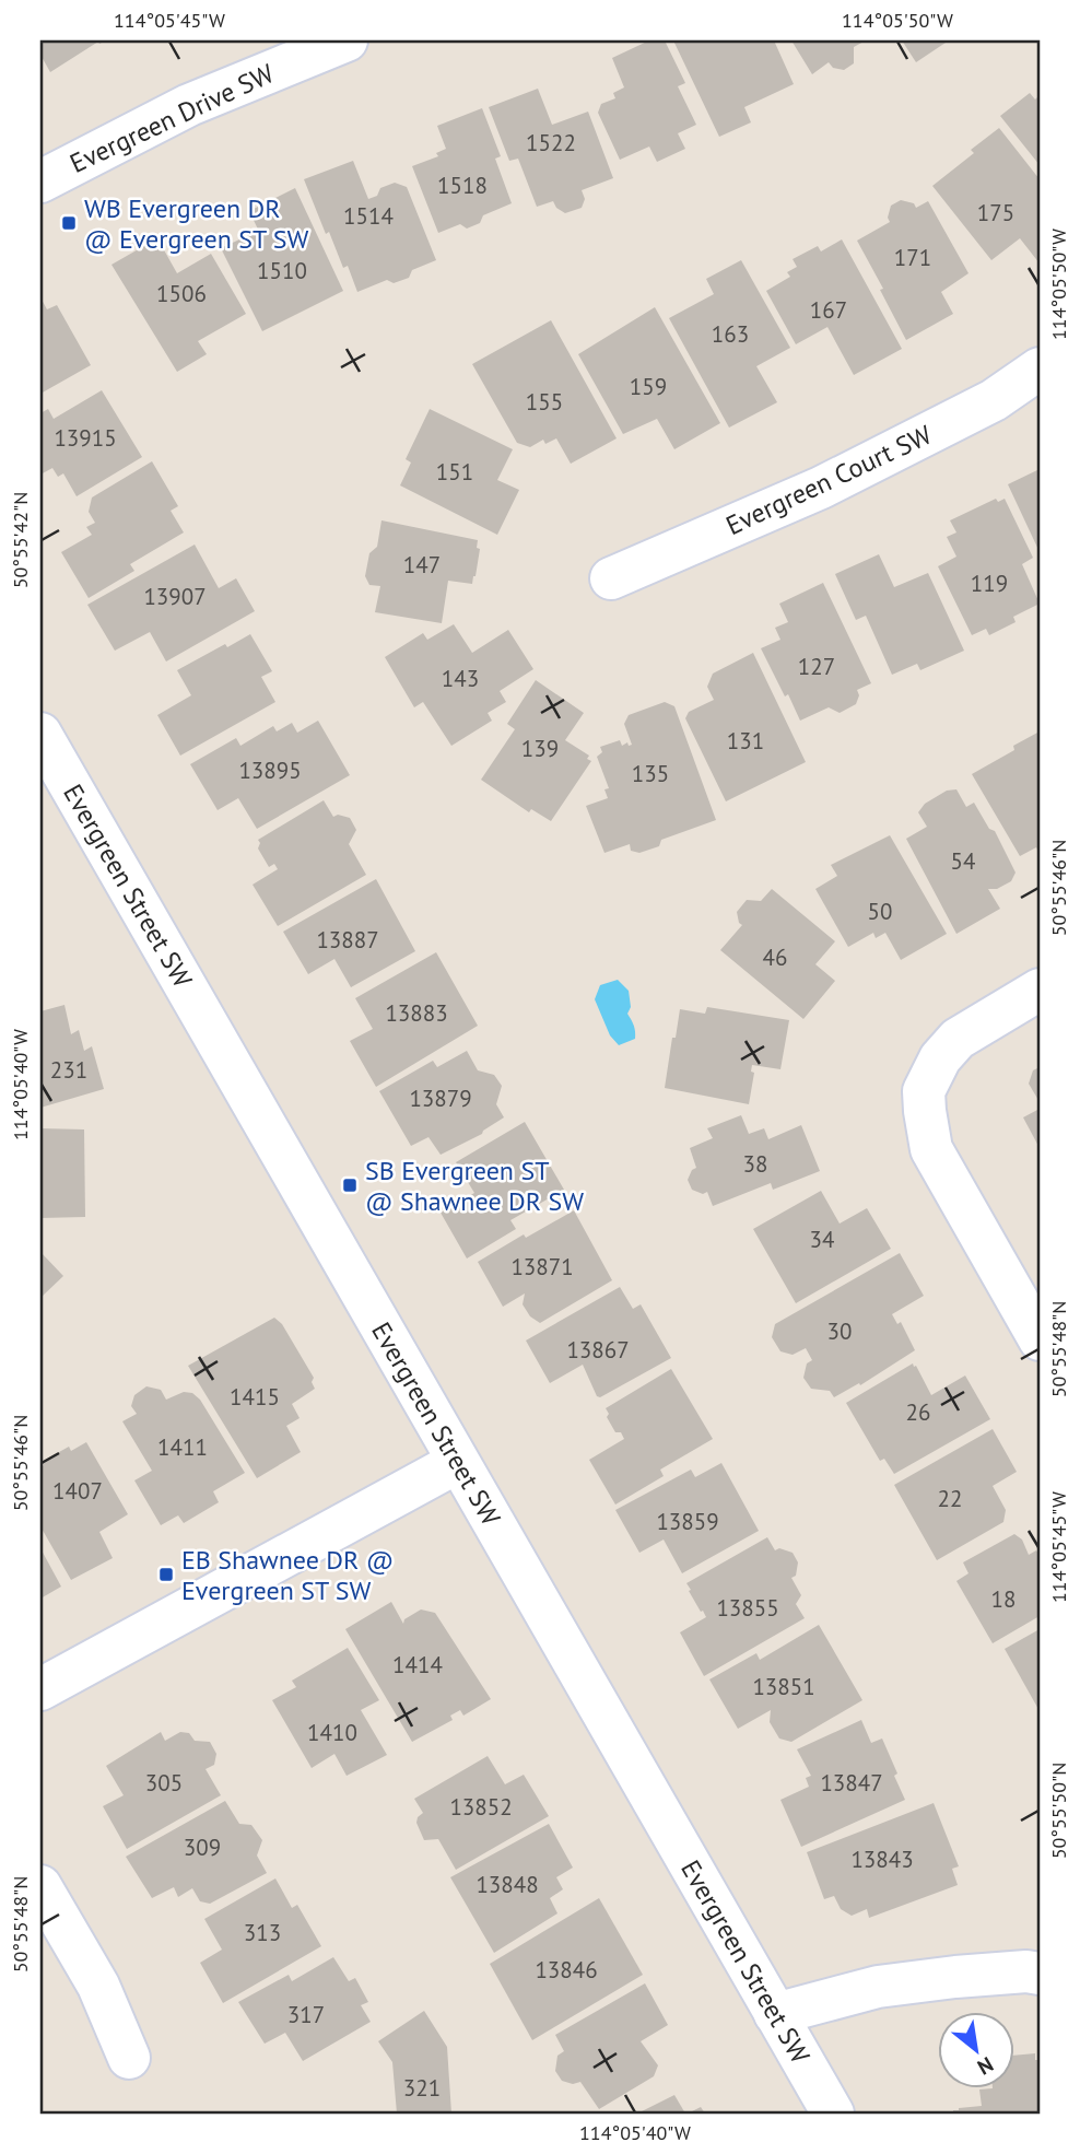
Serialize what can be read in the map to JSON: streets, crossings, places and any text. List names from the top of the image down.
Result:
{
  "streets": {
    "street": ["Evergreen Drive SW", "Evergreen Court SW", "Evergreen Street SW"]
  },
  "places": {
    "transit": ["WB Evergreen DR @ Evergreen ST SW", "SB Evergreen ST @ Shawnee DR SW", "EB Shawnee DR @ Evergreen ST SW"]
  },
  "house_numbers": [
    "1522",
    "1518",
    "175",
    "1514",
    "171",
    "1510",
    "1506",
    "167",
    "163",
    "159",
    "155",
    "13915",
    "151",
    "147",
    "119",
    "13907",
    "127",
    "143",
    "131",
    "139",
    "13895",
    "135",
    "54",
    "50",
    "13887",
    "46",
    "13883",
    "231",
    "13879",
    "38",
    "34",
    "13871",
    "30",
    "13867",
    "1415",
    "26",
    "1411",
    "1407",
    "22",
    "13859",
    "18",
    "13855",
    "1414",
    "13851",
    "1410",
    "305",
    "13847",
    "13852",
    "309",
    "13843",
    "13848",
    "313",
    "13846",
    "317",
    "321"
  ],
  "north": "bottom right",
  "coordinates": [
    "114°05'45\"W",
    "114°05'50\"W",
    "50°55'42\"N",
    "50°55'46\"N",
    "114°05'40\"W",
    "50°55'48\"N",
    "50°55'50\"N"
  ]
}
